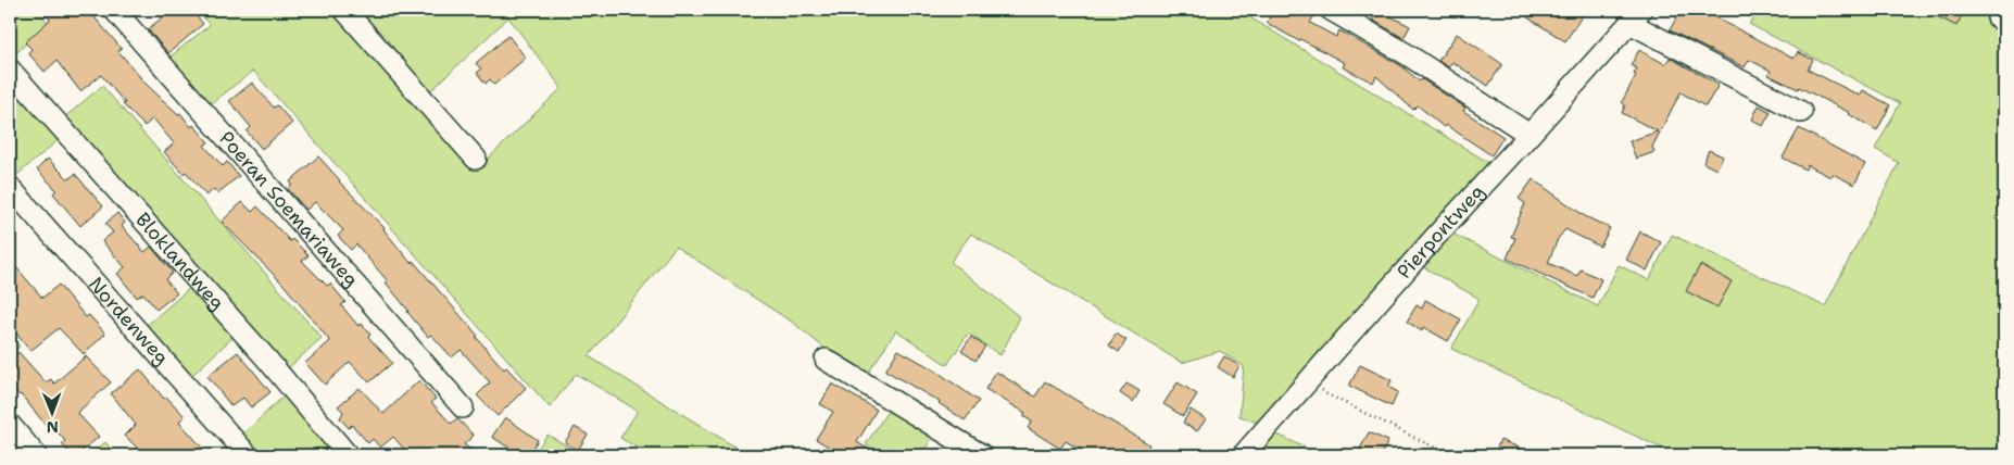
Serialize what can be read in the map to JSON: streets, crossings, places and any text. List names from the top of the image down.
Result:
{
  "streets": {
    "street": [
      "Poeran Soemariaweg",
      "Pierpontweg",
      "Bloklandweg",
      "Nordenweg"
    ]
  },
  "north": "bottom"
}
